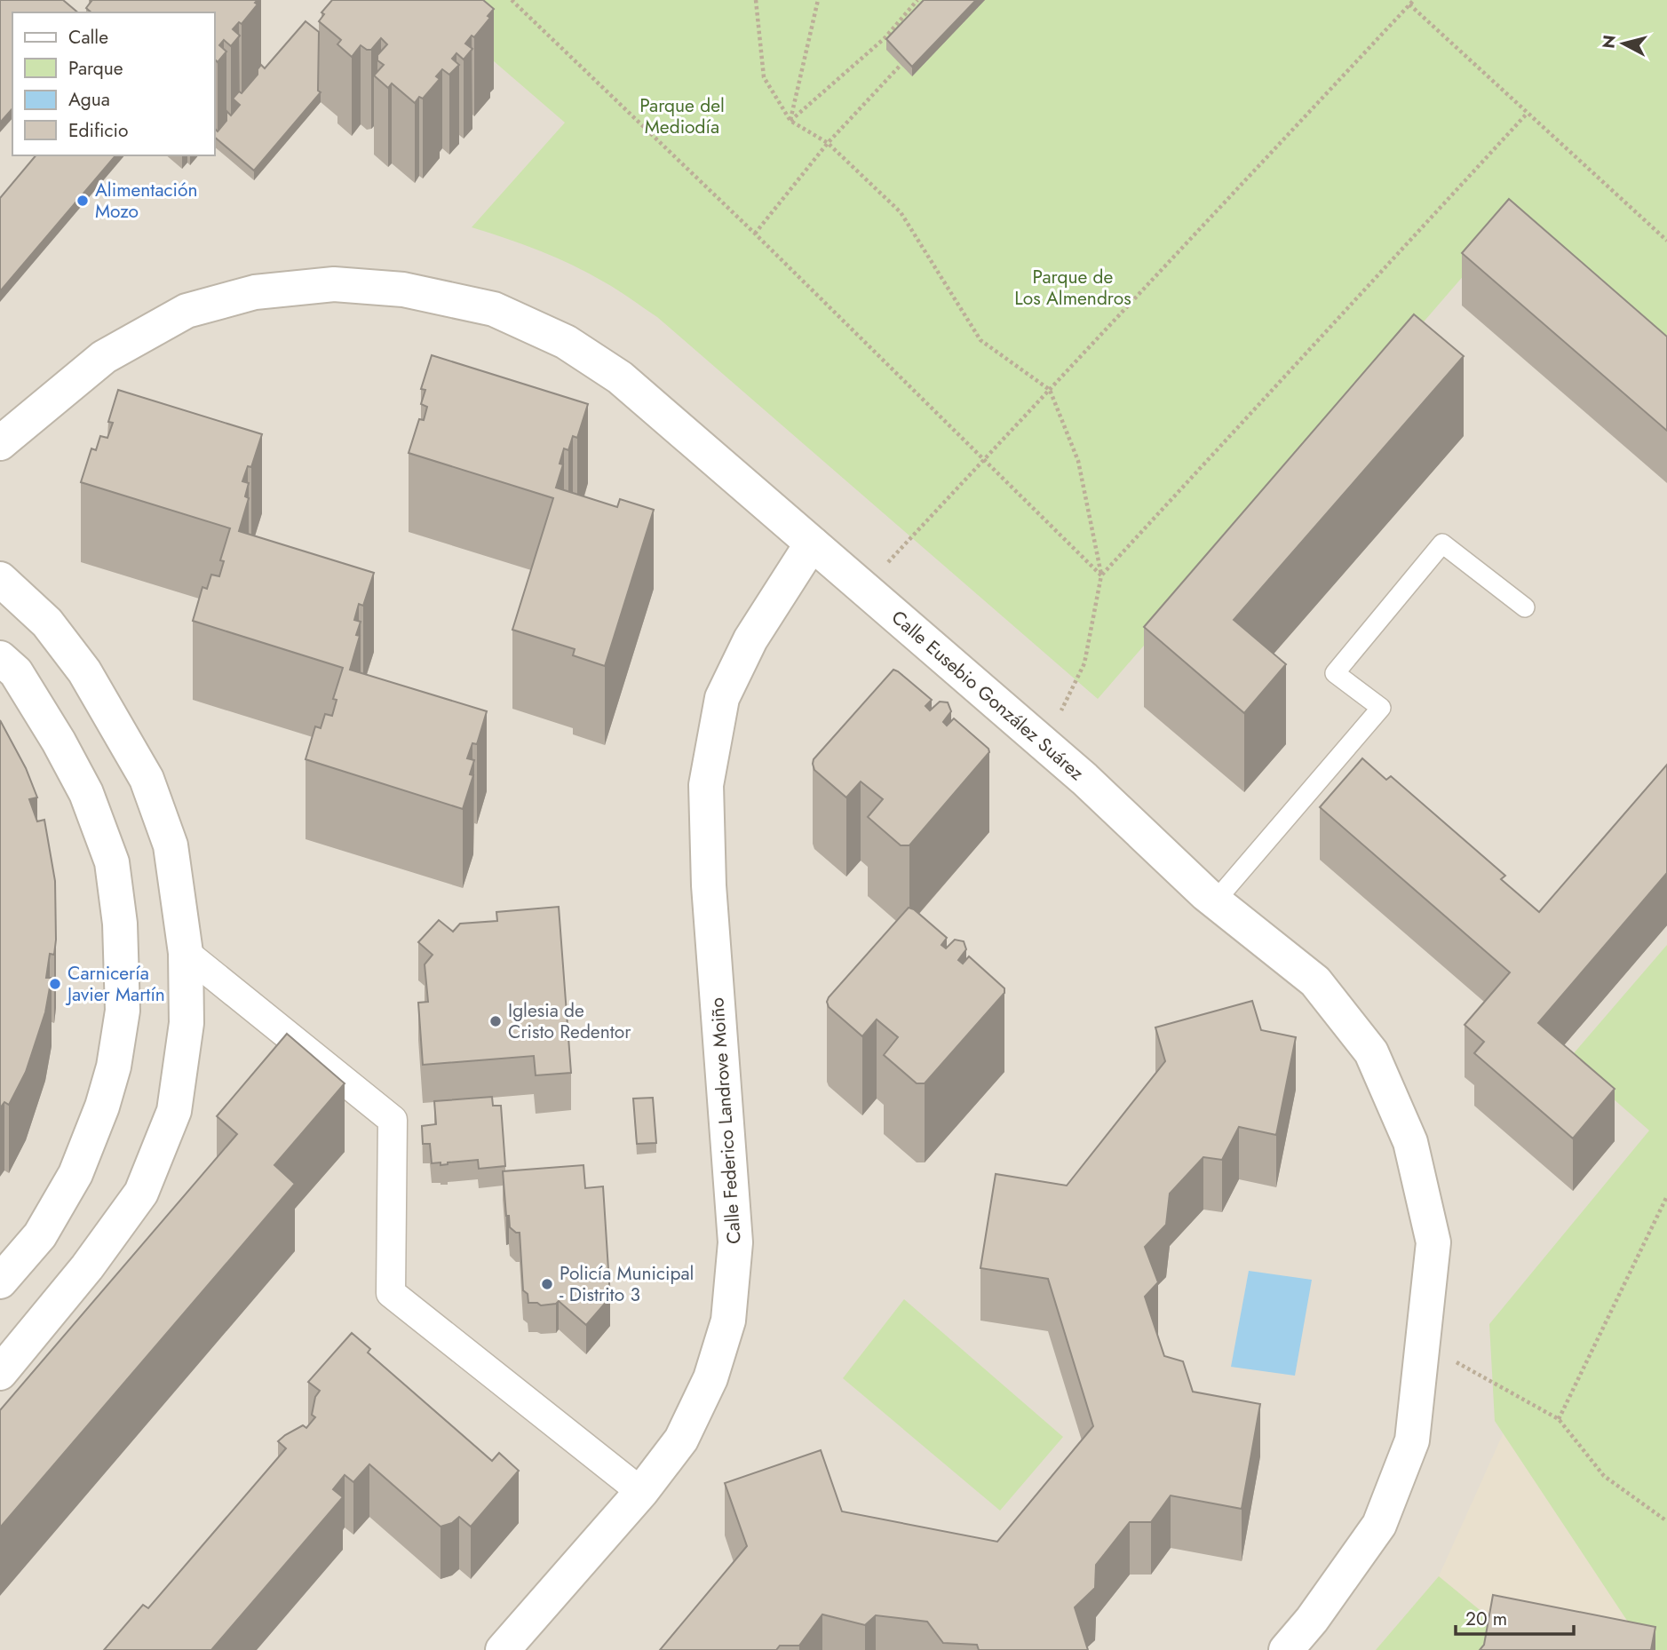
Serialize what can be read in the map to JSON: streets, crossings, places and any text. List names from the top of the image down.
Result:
{
  "streets": {
    "street": ["Calle Eusebio González Suárez", "Calle Federico Landrove Moiño"]
  },
  "crossings": [
    ["Calle Eusebio González Suárez", "Calle Federico Landrove Moiño"]
  ],
  "parks": ["Parque del Mediodía", "Parque de Los Almendros"],
  "places": [
    "Alimentación Mozo",
    "Carnicería Javier Martín",
    "Iglesia de Cristo Redentor",
    "Policía Municipal - Distrito 3"
  ],
  "legend": [
    "Calle",
    "Parque",
    "Agua",
    "Edificio"
  ],
  "scale_bar": "20 m",
  "north": "left"
}
